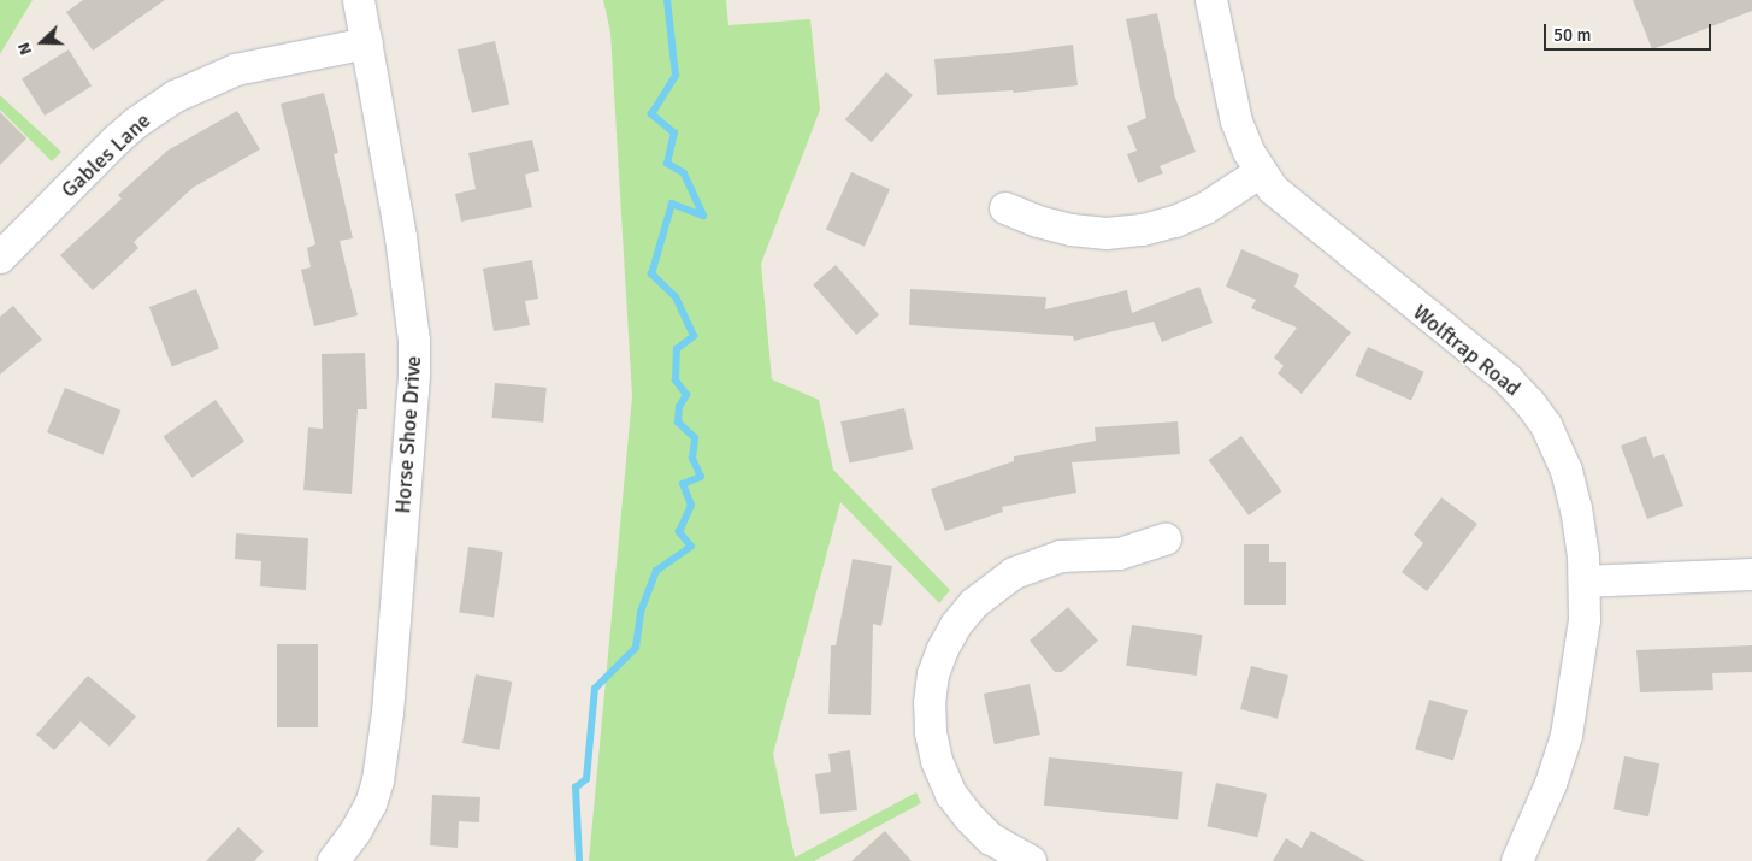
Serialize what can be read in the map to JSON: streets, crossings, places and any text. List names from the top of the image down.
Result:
{
  "streets": {
    "street": ["Gables Lane", "Wolftrap Road", "Horse Shoe Drive"]
  },
  "crossings": [
    ["Gables Lane", "Horse Shoe Drive"]
  ],
  "scale_bar": "50 m",
  "north": "left"
}
